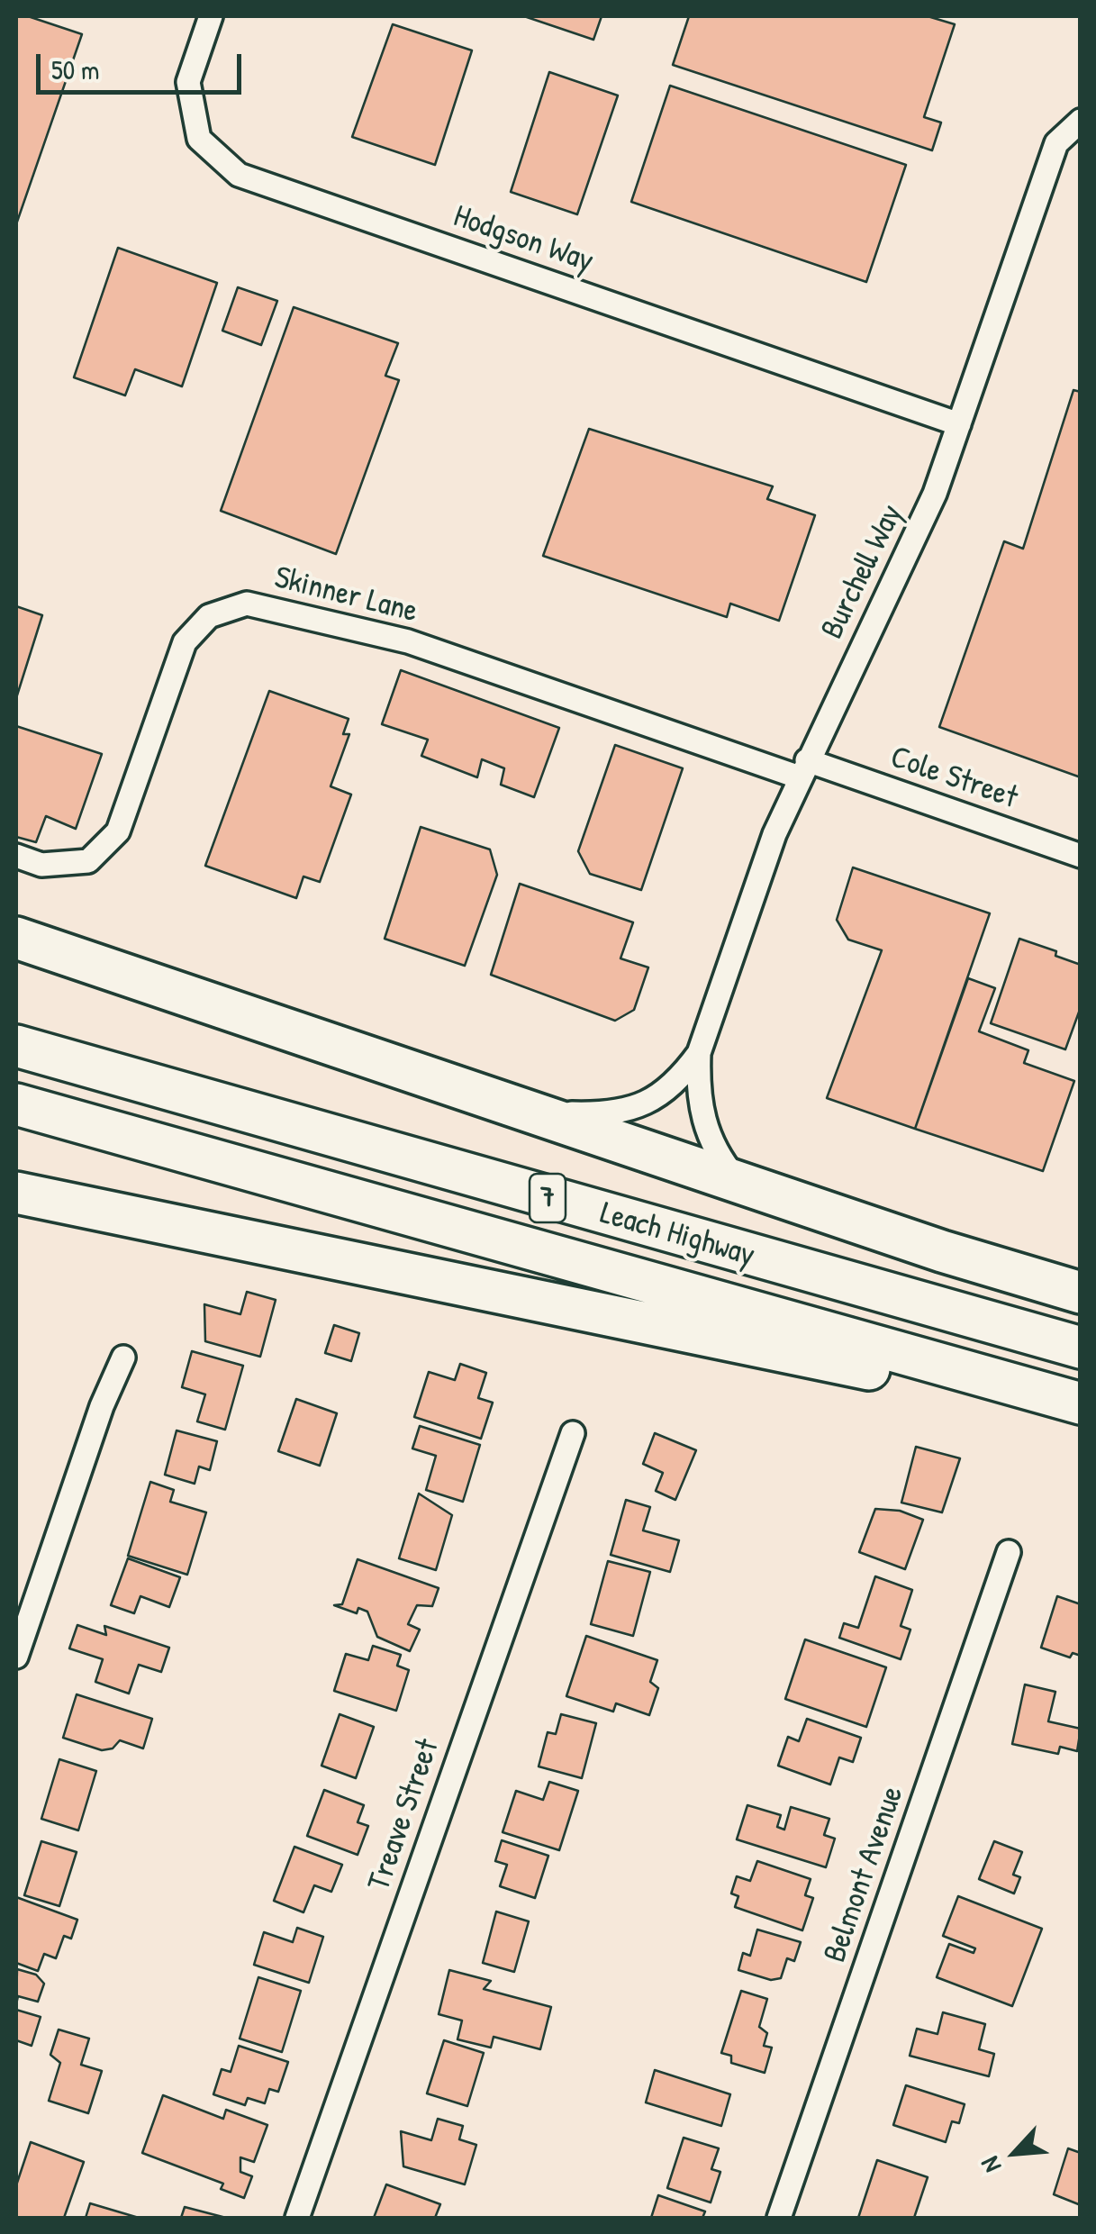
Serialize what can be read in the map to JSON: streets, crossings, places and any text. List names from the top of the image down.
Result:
{
  "streets": {
    "highway": ["7", "Leach Highway"],
    "street": [
      "Hodgson Way",
      "Burchell Way",
      "Skinner Lane",
      "Cole Street",
      "Treave Street",
      "Belmont Avenue"
    ]
  },
  "crossings": [
    ["Hodgson Way", "Burchell Way"],
    ["Burchell Way", "Skinner Lane"],
    ["Burchell Way", "Cole Street"],
    ["Skinner Lane", "Cole Street"]
  ],
  "scale_bar": "50 m",
  "north": "bottom left"
}
